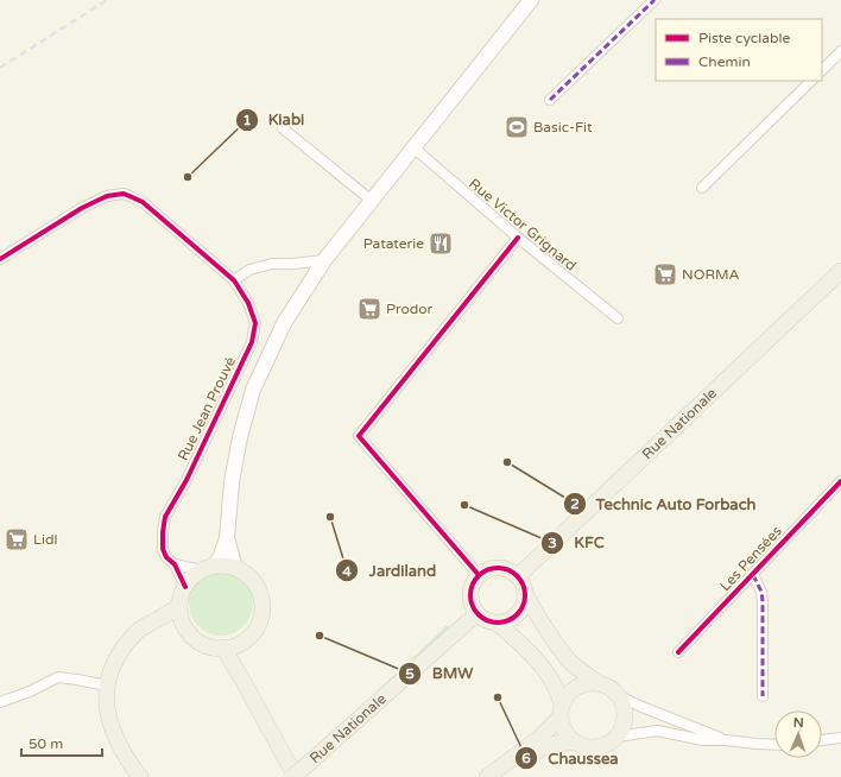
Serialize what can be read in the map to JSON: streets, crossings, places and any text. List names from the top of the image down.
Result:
{
  "streets": {
    "main road": ["Rue Nationale"],
    "street": ["Rue Victor Grignard", "Rue Jean Prouvé", "Les Pensées"]
  },
  "places": {
    "sports": ["Basic-Fit"],
    "other": [
      "Kiabi",
      "Technic Auto Forbach",
      "KFC",
      "Jardiland",
      "BMW",
      "Chaussea"
    ],
    "restaurant": ["Pataterie"],
    "supermarket": ["NORMA", "Prodor", "Lidl"]
  },
  "legend": ["Piste cyclable", "Chemin"],
  "scale_bar": "50 m",
  "north": "top"
}
